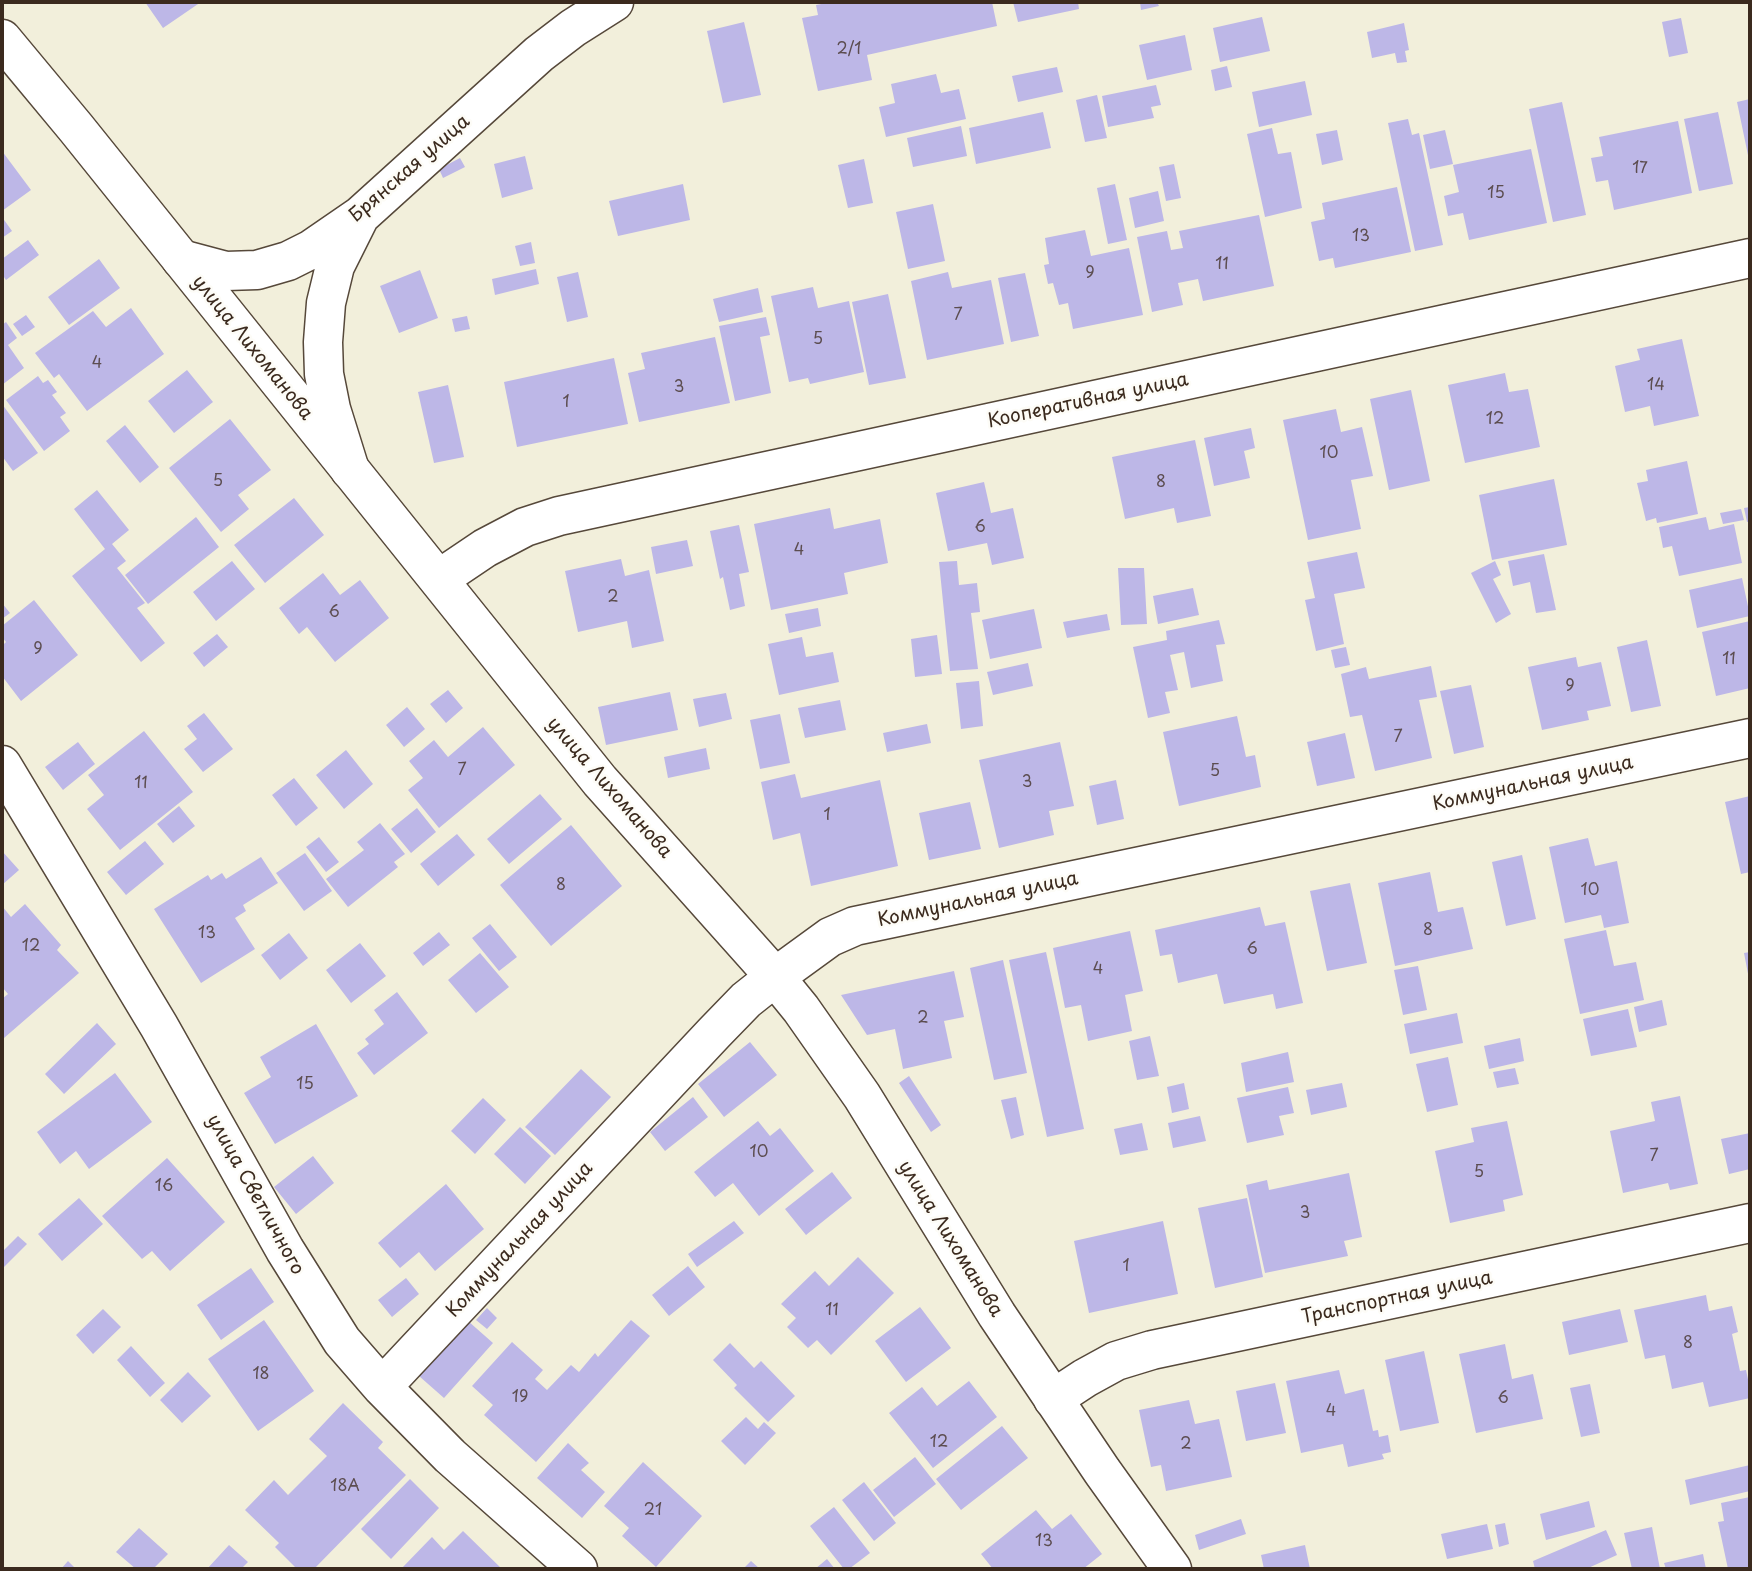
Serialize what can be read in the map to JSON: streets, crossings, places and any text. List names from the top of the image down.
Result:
{
  "streets": {
    "street": [
      "Брянская улица",
      "улица Лихоманова",
      "Кооперативная улица",
      "Коммунальная улица",
      "улица Светличного",
      "Транспортная улица"
    ]
  },
  "crossings": [
    ["Брянская улица", "улица Лихоманова"],
    ["улица Лихоманова", "Кооперативная улица"],
    ["улица Лихоманова", "Коммунальная улица"],
    ["улица Лихоманова", "Транспортная улица"],
    ["Коммунальная улица", "улица Светличного"]
  ],
  "house_numbers": [
    "2/1",
    "17",
    "15",
    "13",
    "11",
    "9",
    "7",
    "5",
    "4",
    "14",
    "3",
    "1",
    "12",
    "10",
    "5",
    "8",
    "6",
    "4",
    "2",
    "6",
    "9",
    "11",
    "9",
    "7",
    "7",
    "5",
    "3",
    "11",
    "1",
    "8",
    "10",
    "8",
    "13",
    "12",
    "6",
    "4",
    "2",
    "15",
    "10",
    "7",
    "5",
    "16",
    "3",
    "1",
    "11",
    "8",
    "18",
    "19",
    "6",
    "4",
    "12",
    "2",
    "18А",
    "21",
    "13"
  ]
}
